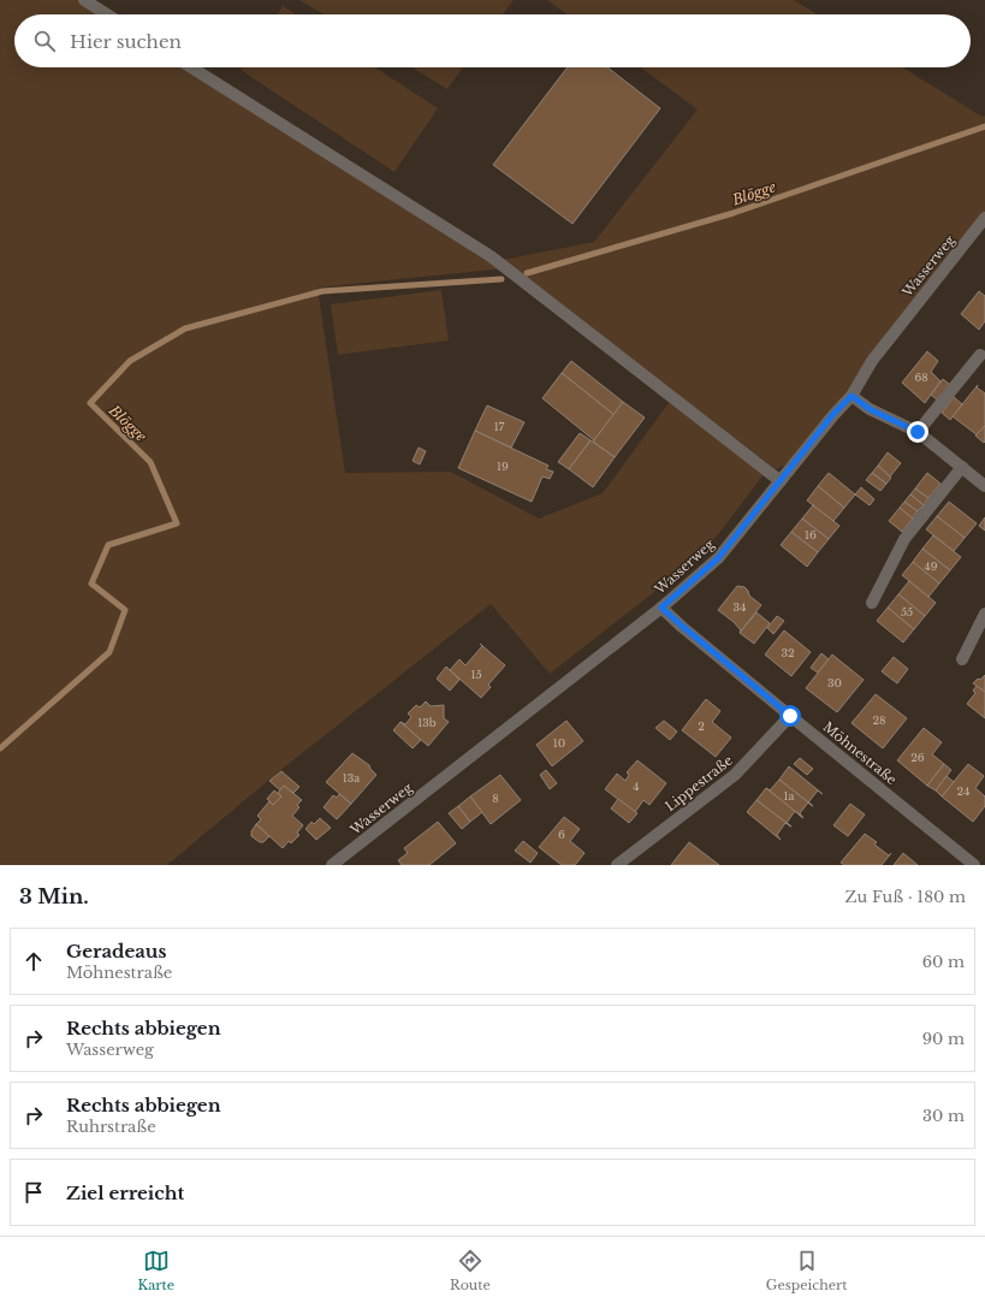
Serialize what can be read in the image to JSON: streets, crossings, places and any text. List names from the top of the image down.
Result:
{
  "streets": {
    "street": ["Wasserweg", "Möhnestraße", "Lippestraße"]
  },
  "crossings": [
    ["Wasserweg", "Möhnestraße"],
    ["Möhnestraße", "Lippestraße"]
  ],
  "water": ["Blögge"],
  "house_numbers": [
    "68",
    "17",
    "19",
    "16",
    "49",
    "34",
    "55",
    "32",
    "15",
    "30",
    "28",
    "13b",
    "2",
    "10",
    "26",
    "13a",
    "4",
    "24",
    "1a",
    "8",
    "6"
  ],
  "page": {
    "search": "Hier suchen",
    "heading": ["3 Min.", "Zu Fuß · 180 m"],
    "list": [
      ["Geradeaus", "Möhnestraße", "60 m"],
      ["Rechts abbiegen", "Wasserweg", "90 m"],
      ["Rechts abbiegen", "Ruhrstraße", "30 m"],
      "Ziel erreicht"
    ],
    "nav": ["Karte", "Route", "Gespeichert"]
  }
}
